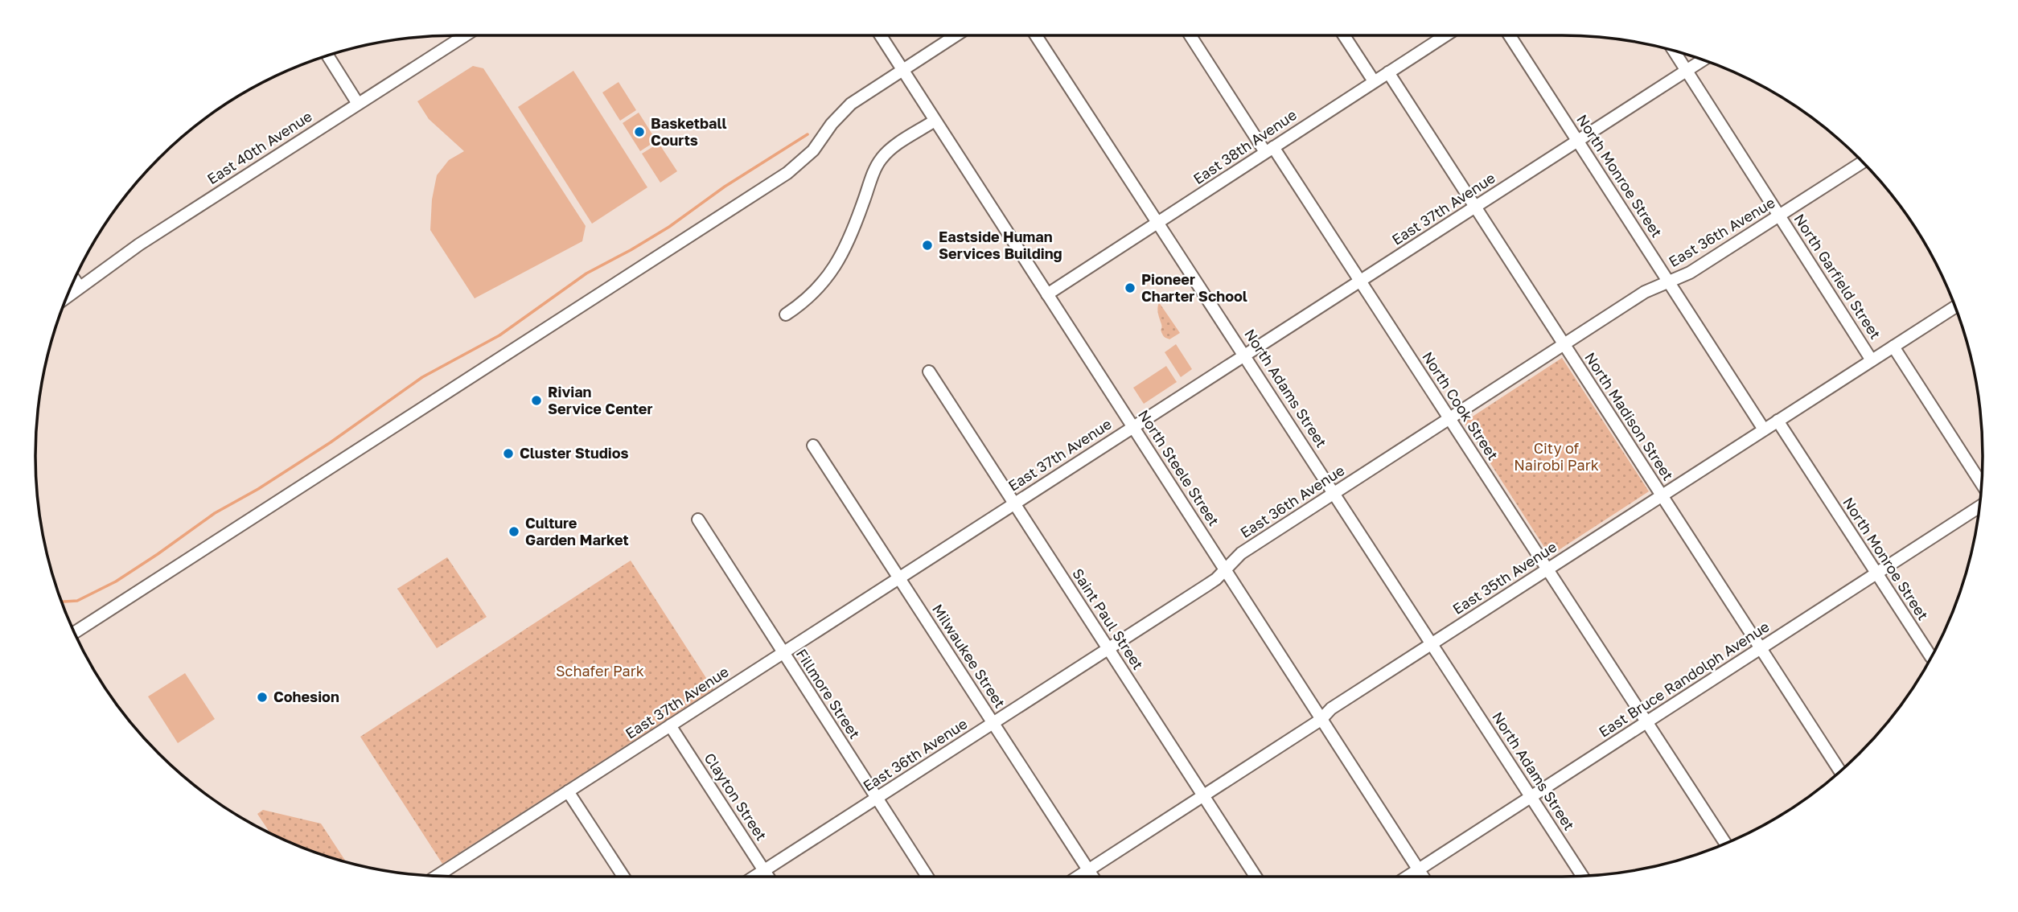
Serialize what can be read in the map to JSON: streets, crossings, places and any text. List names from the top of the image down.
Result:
{
  "streets": {
    "street": [
      "East 38th Avenue",
      "East 40th Avenue",
      "North Monroe Street",
      "East 37th Avenue",
      "East 36th Avenue",
      "North Garfield Street",
      "North Adams Street",
      "North Cook Street",
      "North Madison Street",
      "North Steele Street",
      "East 35th Avenue",
      "Saint Paul Street",
      "Milwaukee Street",
      "East Bruce Randolph Avenue",
      "Fillmore Street",
      "Clayton Street"
    ]
  },
  "crossings": [
    ["East 38th Avenue", "North Adams Street"],
    ["East 38th Avenue", "North Cook Street"],
    ["East 38th Avenue", "North Madison Street"],
    ["East 38th Avenue", "North Steele Street"],
    ["North Monroe Street", "East 37th Avenue"],
    ["North Monroe Street", "East 36th Avenue"],
    ["North Monroe Street", "East 35th Avenue"],
    ["North Monroe Street", "East Bruce Randolph Avenue"],
    ["East 37th Avenue", "North Garfield Street"],
    ["East 37th Avenue", "North Adams Street"],
    ["East 37th Avenue", "North Cook Street"],
    ["East 37th Avenue", "North Madison Street"],
    ["East 37th Avenue", "North Steele Street"],
    ["East 37th Avenue", "Saint Paul Street"],
    ["East 37th Avenue", "Milwaukee Street"],
    ["East 37th Avenue", "Fillmore Street"],
    ["East 37th Avenue", "Clayton Street"],
    ["East 36th Avenue", "North Garfield Street"],
    ["East 36th Avenue", "North Adams Street"],
    ["East 36th Avenue", "North Cook Street"],
    ["East 36th Avenue", "North Madison Street"],
    ["East 36th Avenue", "North Steele Street"],
    ["East 36th Avenue", "Saint Paul Street"],
    ["East 36th Avenue", "Milwaukee Street"],
    ["East 36th Avenue", "Fillmore Street"],
    ["East 36th Avenue", "Clayton Street"],
    ["North Garfield Street", "East 35th Avenue"],
    ["North Adams Street", "East 35th Avenue"],
    ["North Adams Street", "East Bruce Randolph Avenue"],
    ["North Cook Street", "East 35th Avenue"],
    ["North Cook Street", "East Bruce Randolph Avenue"],
    ["North Madison Street", "East 35th Avenue"],
    ["North Madison Street", "East Bruce Randolph Avenue"],
    ["North Steele Street", "East 35th Avenue"],
    ["North Steele Street", "East Bruce Randolph Avenue"],
    ["East 35th Avenue", "Saint Paul Street"],
    ["East 35th Avenue", "Milwaukee Street"]
  ],
  "parks": ["City of Nairobi Park", "Schafer Park"],
  "places": [
    "Basketball Courts",
    "Eastside Human Services Building",
    "Pioneer Charter School",
    "Rivian Service Center",
    "Cluster Studios",
    "Culture Garden Market",
    "Cohesion"
  ]
}
